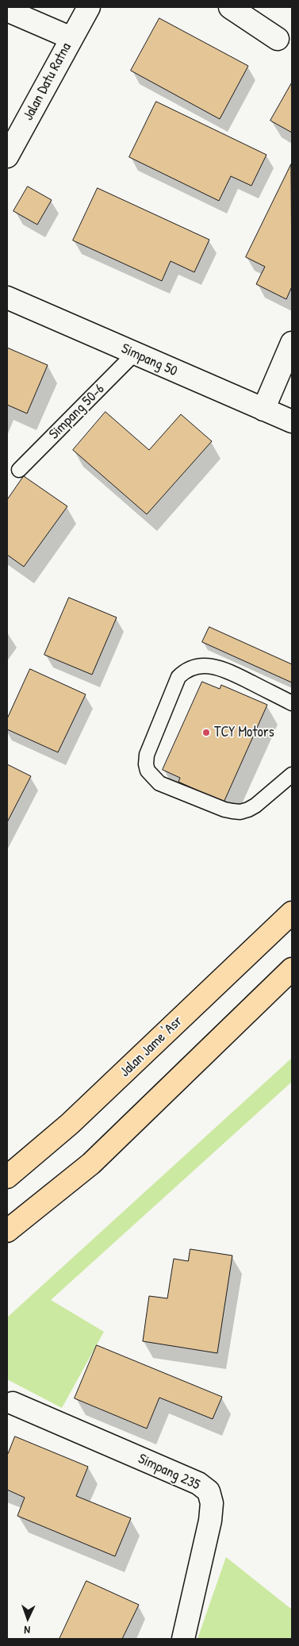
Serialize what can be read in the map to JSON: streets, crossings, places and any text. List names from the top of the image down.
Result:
{
  "streets": {
    "main road": ["Jalan Jame 'Asr"],
    "street": ["Jalan Datu Ratna", "Simpang 50", "Simpang 235"],
    "lane": ["Simpang 50-6"]
  },
  "crossings": [
    ["Simpang 50", "Simpang 50-6"]
  ],
  "places": ["TCY Motors"],
  "north": "bottom"
}
